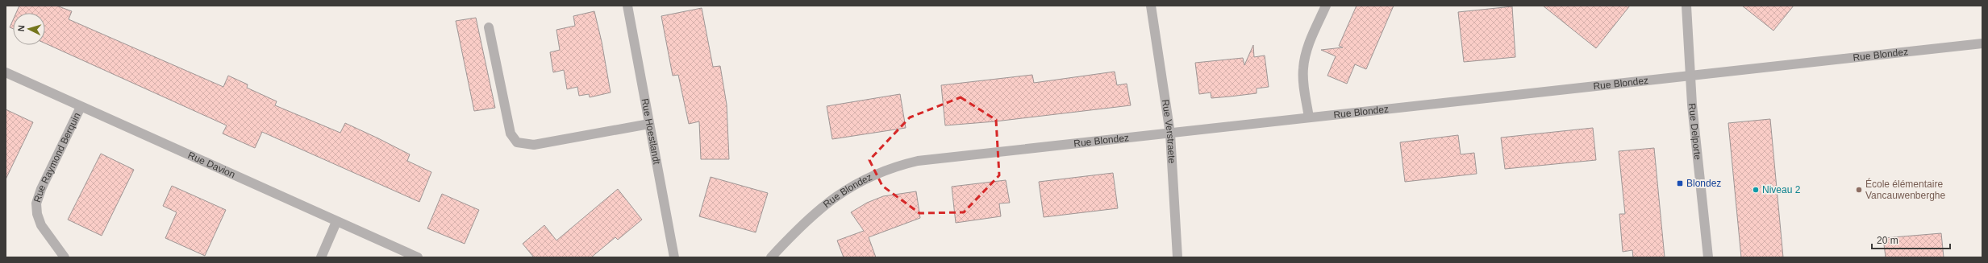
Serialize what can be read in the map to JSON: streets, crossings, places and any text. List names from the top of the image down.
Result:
{
  "streets": {
    "street": [
      "Rue Blondez",
      "Rue Verstraete",
      "Rue Hoestlandt",
      "Rue Delporte",
      "Rue Raymond Berquin",
      "Rue Davion"
    ]
  },
  "crossings": [
    ["Rue Blondez", "Rue Verstraete"],
    ["Rue Blondez", "Rue Delporte"],
    ["Rue Raymond Berquin", "Rue Davion"]
  ],
  "places": {
    "transit": ["Blondez"],
    "other": ["Niveau 2", "École élémentaire Vancauwenberghe"]
  },
  "scale_bar": "20 m",
  "north": "left"
}
